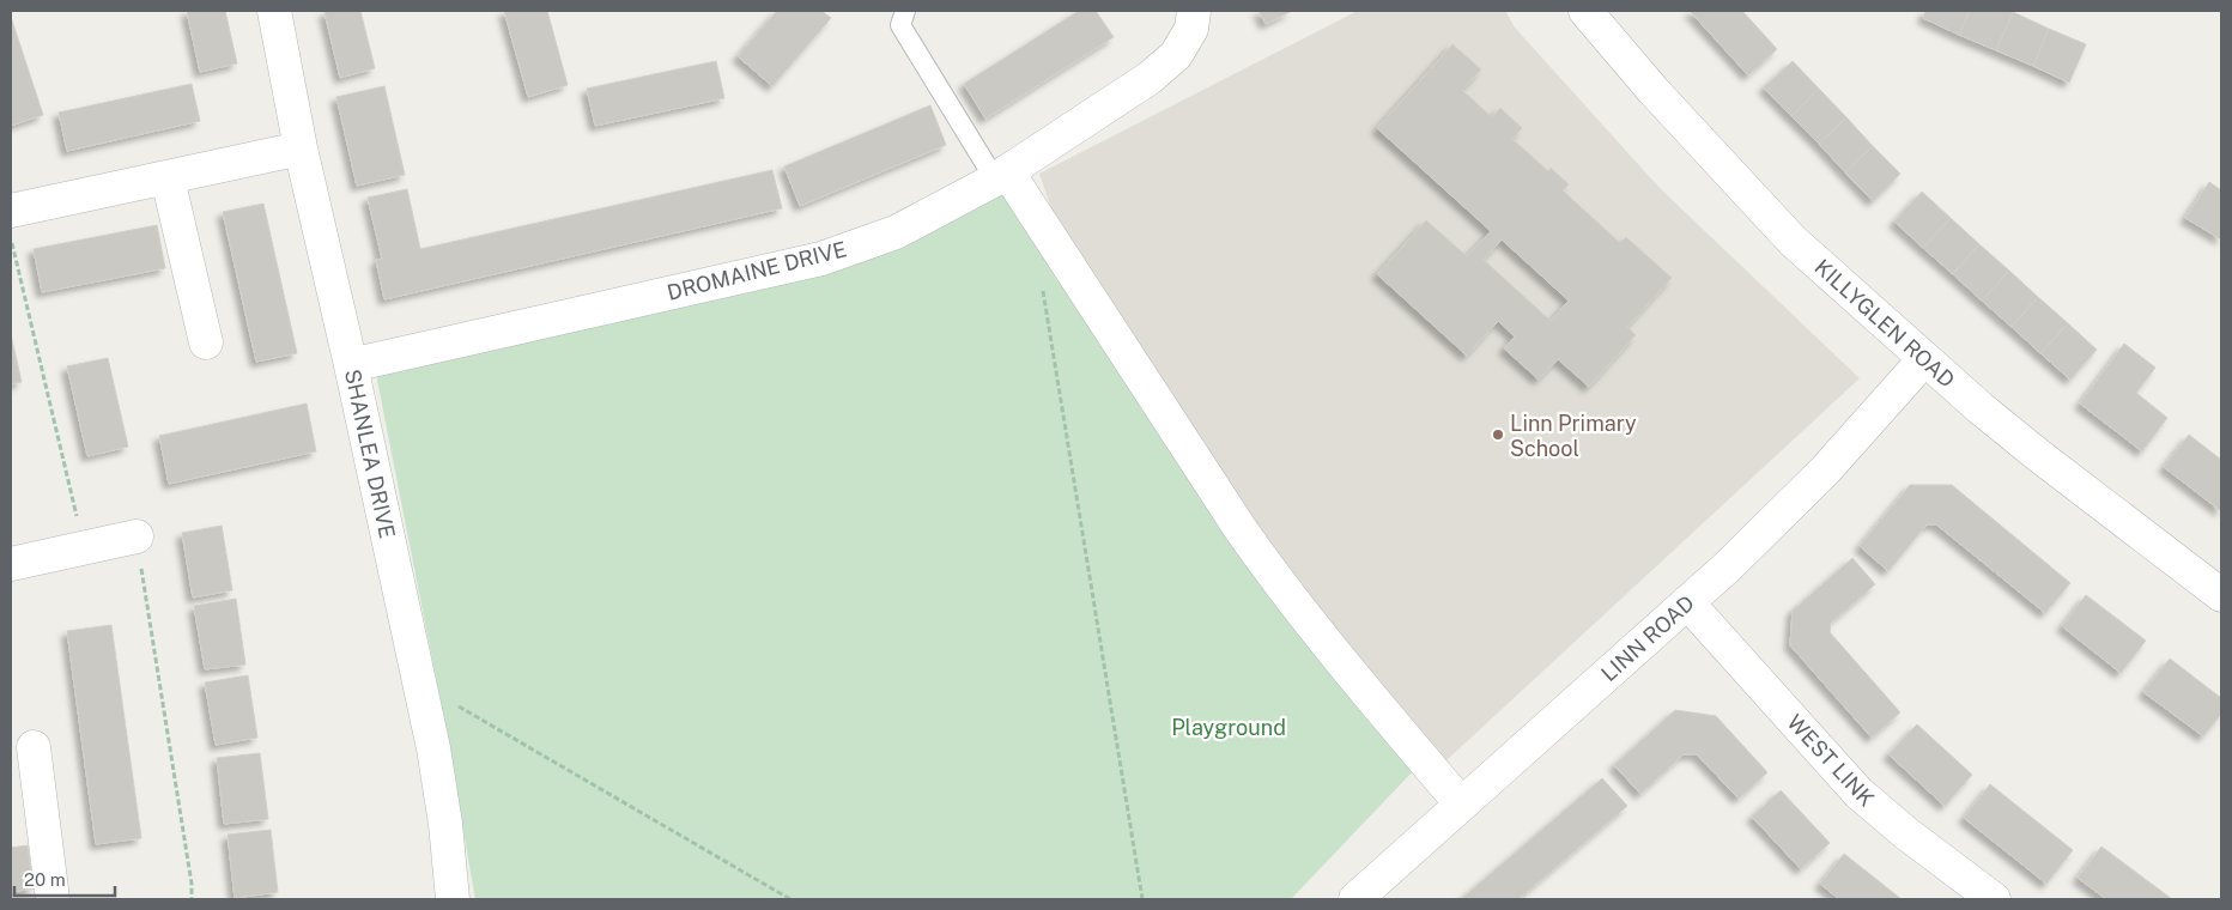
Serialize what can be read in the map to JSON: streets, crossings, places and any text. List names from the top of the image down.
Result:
{
  "streets": {
    "street": [
      "DROMAINE DRIVE",
      "KILLYGLEN ROAD",
      "SHANLEA DRIVE",
      "LINN ROAD",
      "WEST LINK"
    ]
  },
  "crossings": [
    ["DROMAINE DRIVE", "SHANLEA DRIVE"],
    ["KILLYGLEN ROAD", "LINN ROAD"],
    ["LINN ROAD", "WEST LINK"]
  ],
  "parks": ["Playground"],
  "places": ["Linn Primary School"],
  "scale_bar": "20 m"
}
